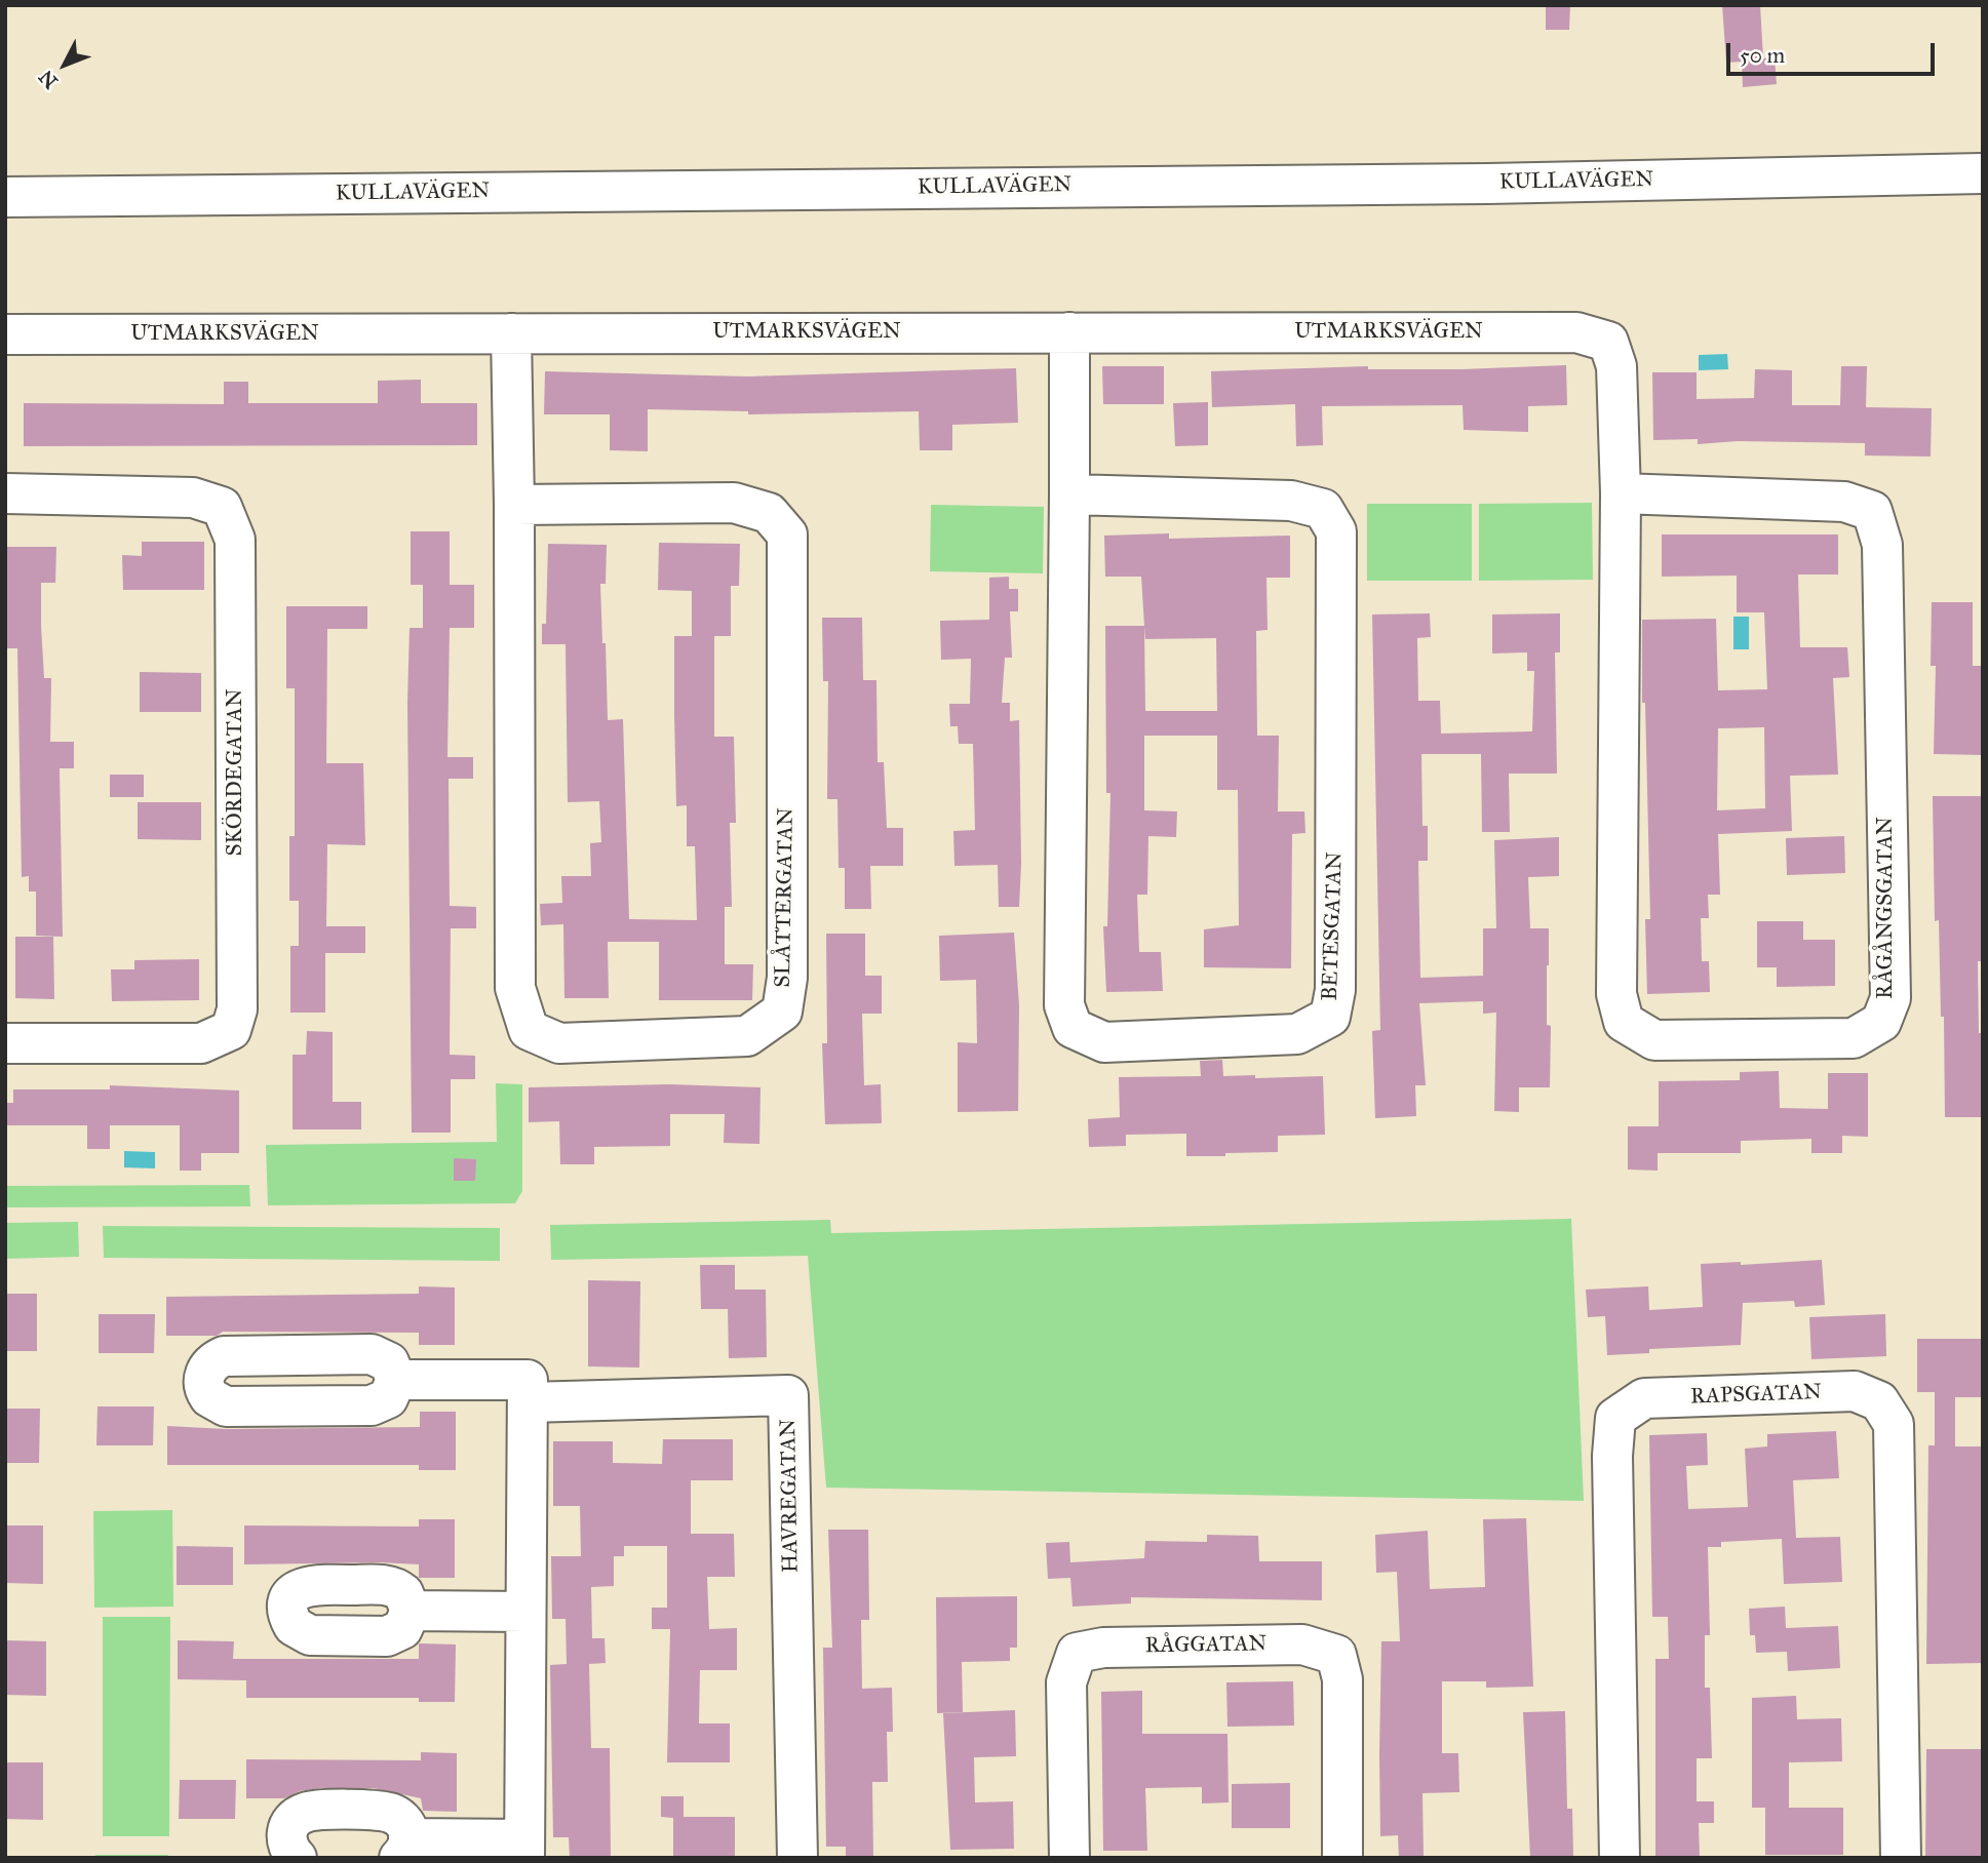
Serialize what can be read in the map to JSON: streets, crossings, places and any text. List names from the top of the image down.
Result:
{
  "streets": {
    "street": [
      "KULLAVÄGEN",
      "UTMARKSVÄGEN",
      "SKÖRDEGATAN",
      "SLÅTTERGATAN",
      "RÅGÅNGSGATAN",
      "BETESGATAN",
      "RAPSGATAN",
      "HAVREGATAN",
      "RÅGGATAN"
    ]
  },
  "crossings": [
    ["UTMARKSVÄGEN", "SLÅTTERGATAN"],
    ["UTMARKSVÄGEN", "RÅGÅNGSGATAN"],
    ["UTMARKSVÄGEN", "BETESGATAN"]
  ],
  "scale_bar": "50 m",
  "north": "bottom left"
}
